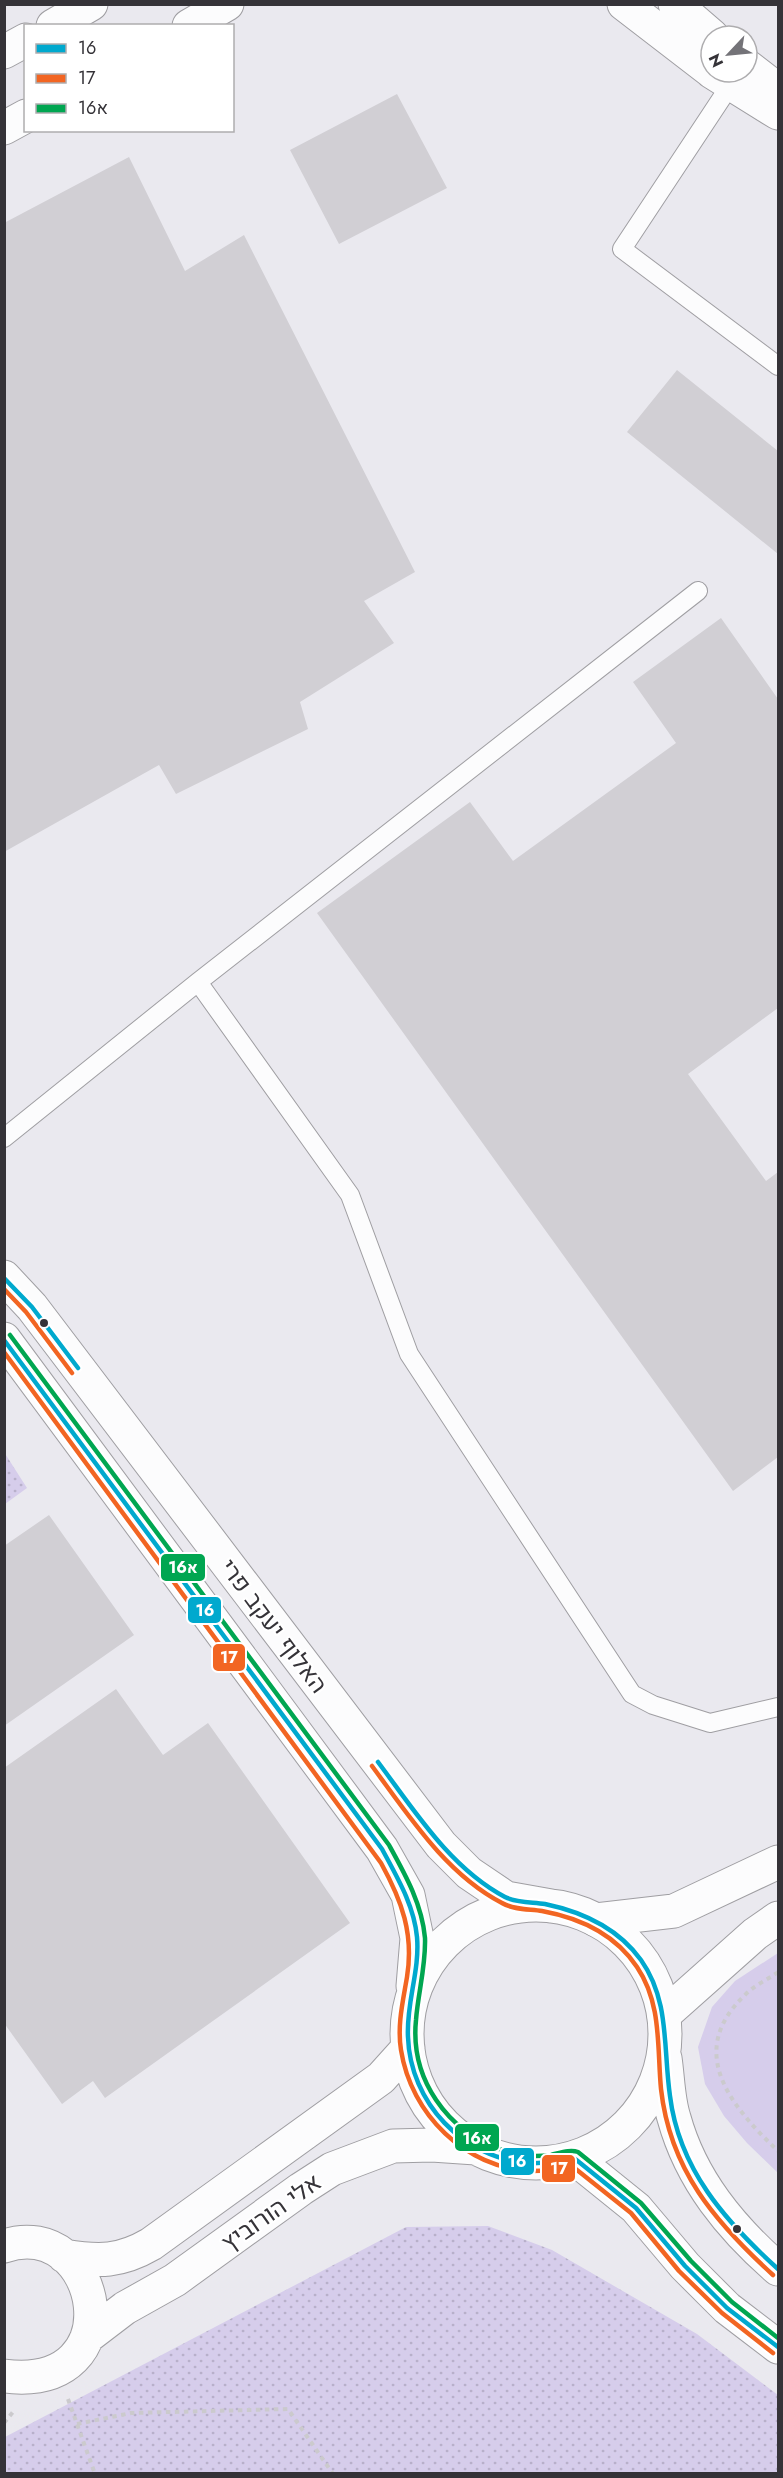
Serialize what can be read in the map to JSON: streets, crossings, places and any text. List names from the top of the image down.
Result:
{
  "streets": {
    "street": ["האלוף יעקב פרי", "אלי הורוביץ"]
  },
  "lines": ["transit line 16", "transit line 17", "transit line 16א"],
  "legend": ["16", "17", "16א"],
  "north": "bottom left"
}
